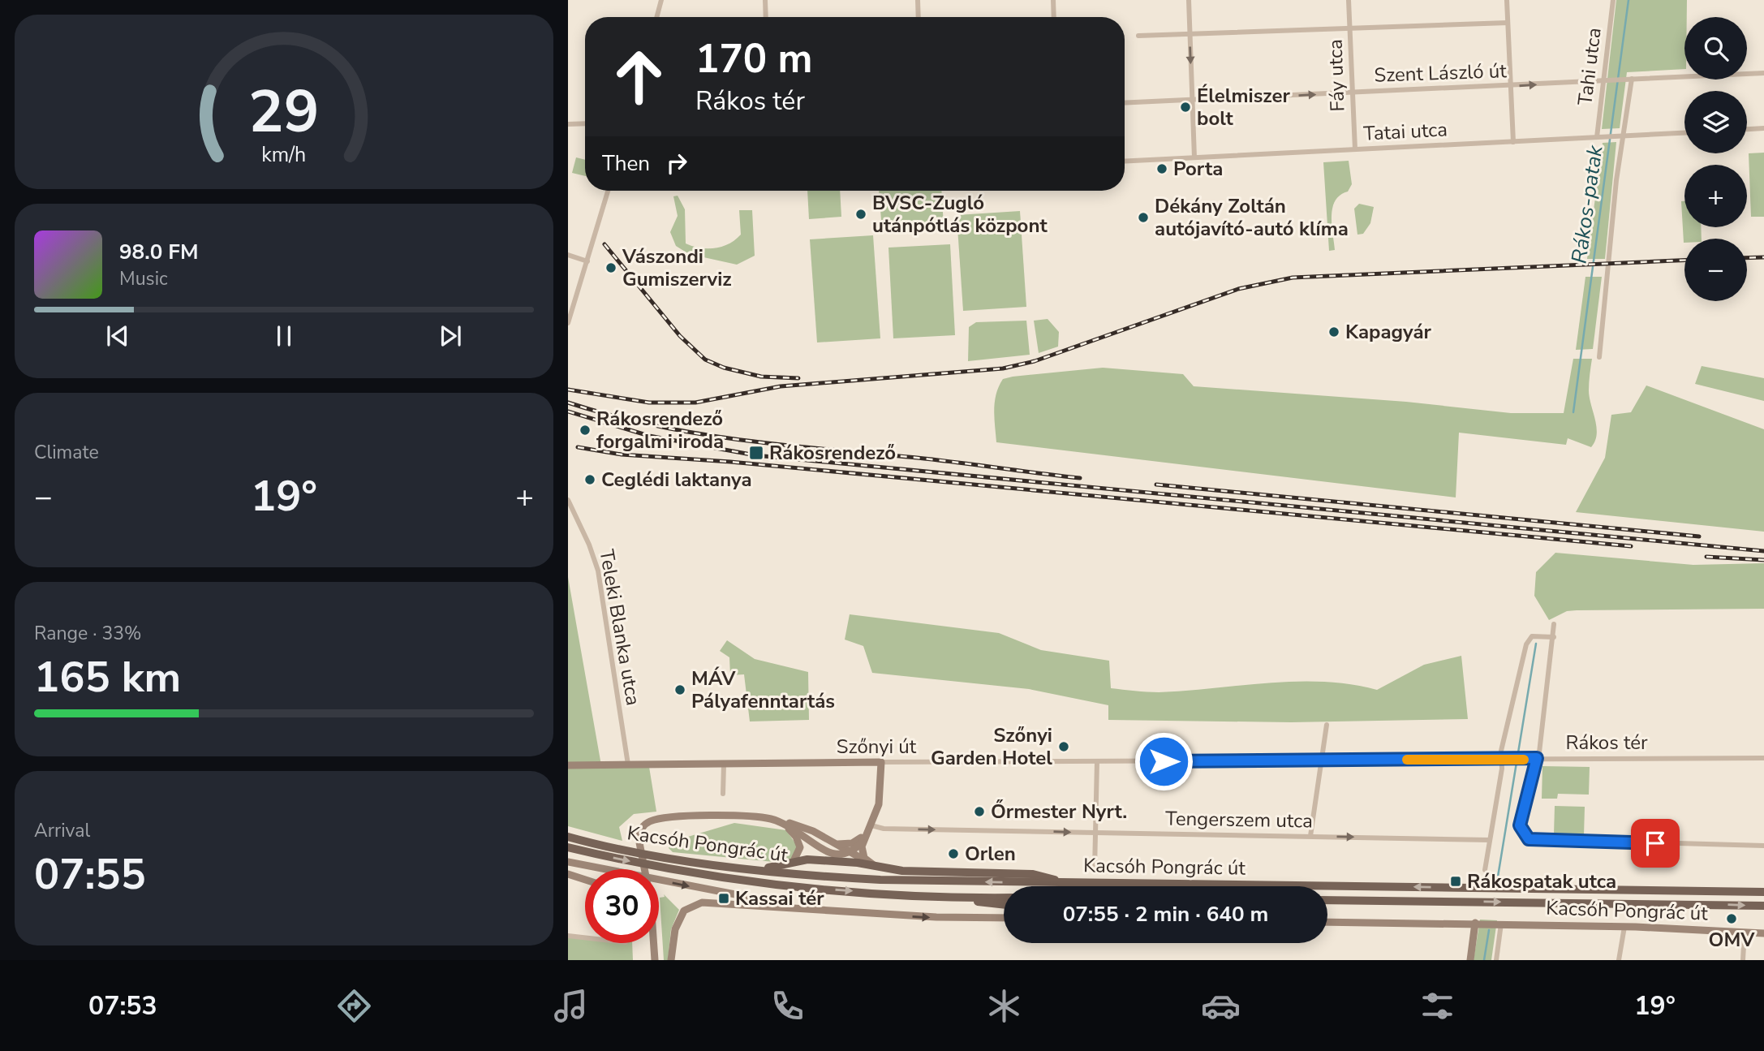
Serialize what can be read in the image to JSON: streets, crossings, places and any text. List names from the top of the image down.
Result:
{
  "streets": {
    "main road": ["Kacsóh Pongrác út"],
    "street": [
      "Tahi utca",
      "Szent László út",
      "Fáy utca",
      "Tatai utca",
      "Teleki Blanka utca",
      "Rákos tér",
      "Szőnyi út",
      "Tengerszem utca"
    ]
  },
  "crossings": [
    ["Tahi utca", "Szent László út"],
    ["Tahi utca", "Tatai utca"],
    ["Szent László út", "Fáy utca"],
    ["Fáy utca", "Tatai utca"],
    ["Teleki Blanka utca", "Szőnyi út"],
    ["Rákos tér", "Szőnyi út"]
  ],
  "one_way": ["Szent László út", "Tengerszem utca"],
  "water": ["Rákos-patak"],
  "places": {
    "other": [
      "Élelmiszer bolt",
      "Porta",
      "BVSC-Zugló utánpótlás központ",
      "Dékány Zoltán autójavító-autó klíma",
      "Vászondi Gumiszerviz",
      "Kapagyár",
      "Rákosrendező forgalmi iroda",
      "Ceglédi laktanya",
      "MÁV Pályafenntartás",
      "Szőnyi Garden Hotel",
      "Őrmester Nyrt.",
      "Orlen",
      "OMV"
    ],
    "transit": ["Rákosrendező", "Rákospatak utca", "Kassai tér"]
  },
  "page": {
    "map_buttons": ["+", "−"],
    "turn": ["170 m", "Rákos tér"],
    "then": "Then",
    "song": ["98.0 FM", "Music"],
    "tile": [
      "Climate",
      ["Range · 33%", "165 km"],
      ["Arrival", "07:55"]
    ],
    "heat": ["−", "19°", "+"],
    "limit": "30",
    "trip": "07:55 · 2 min · 640 m",
    "tabs": ["07:53", "19°"],
    "gauge": ["29", "km/h"]
  }
}
